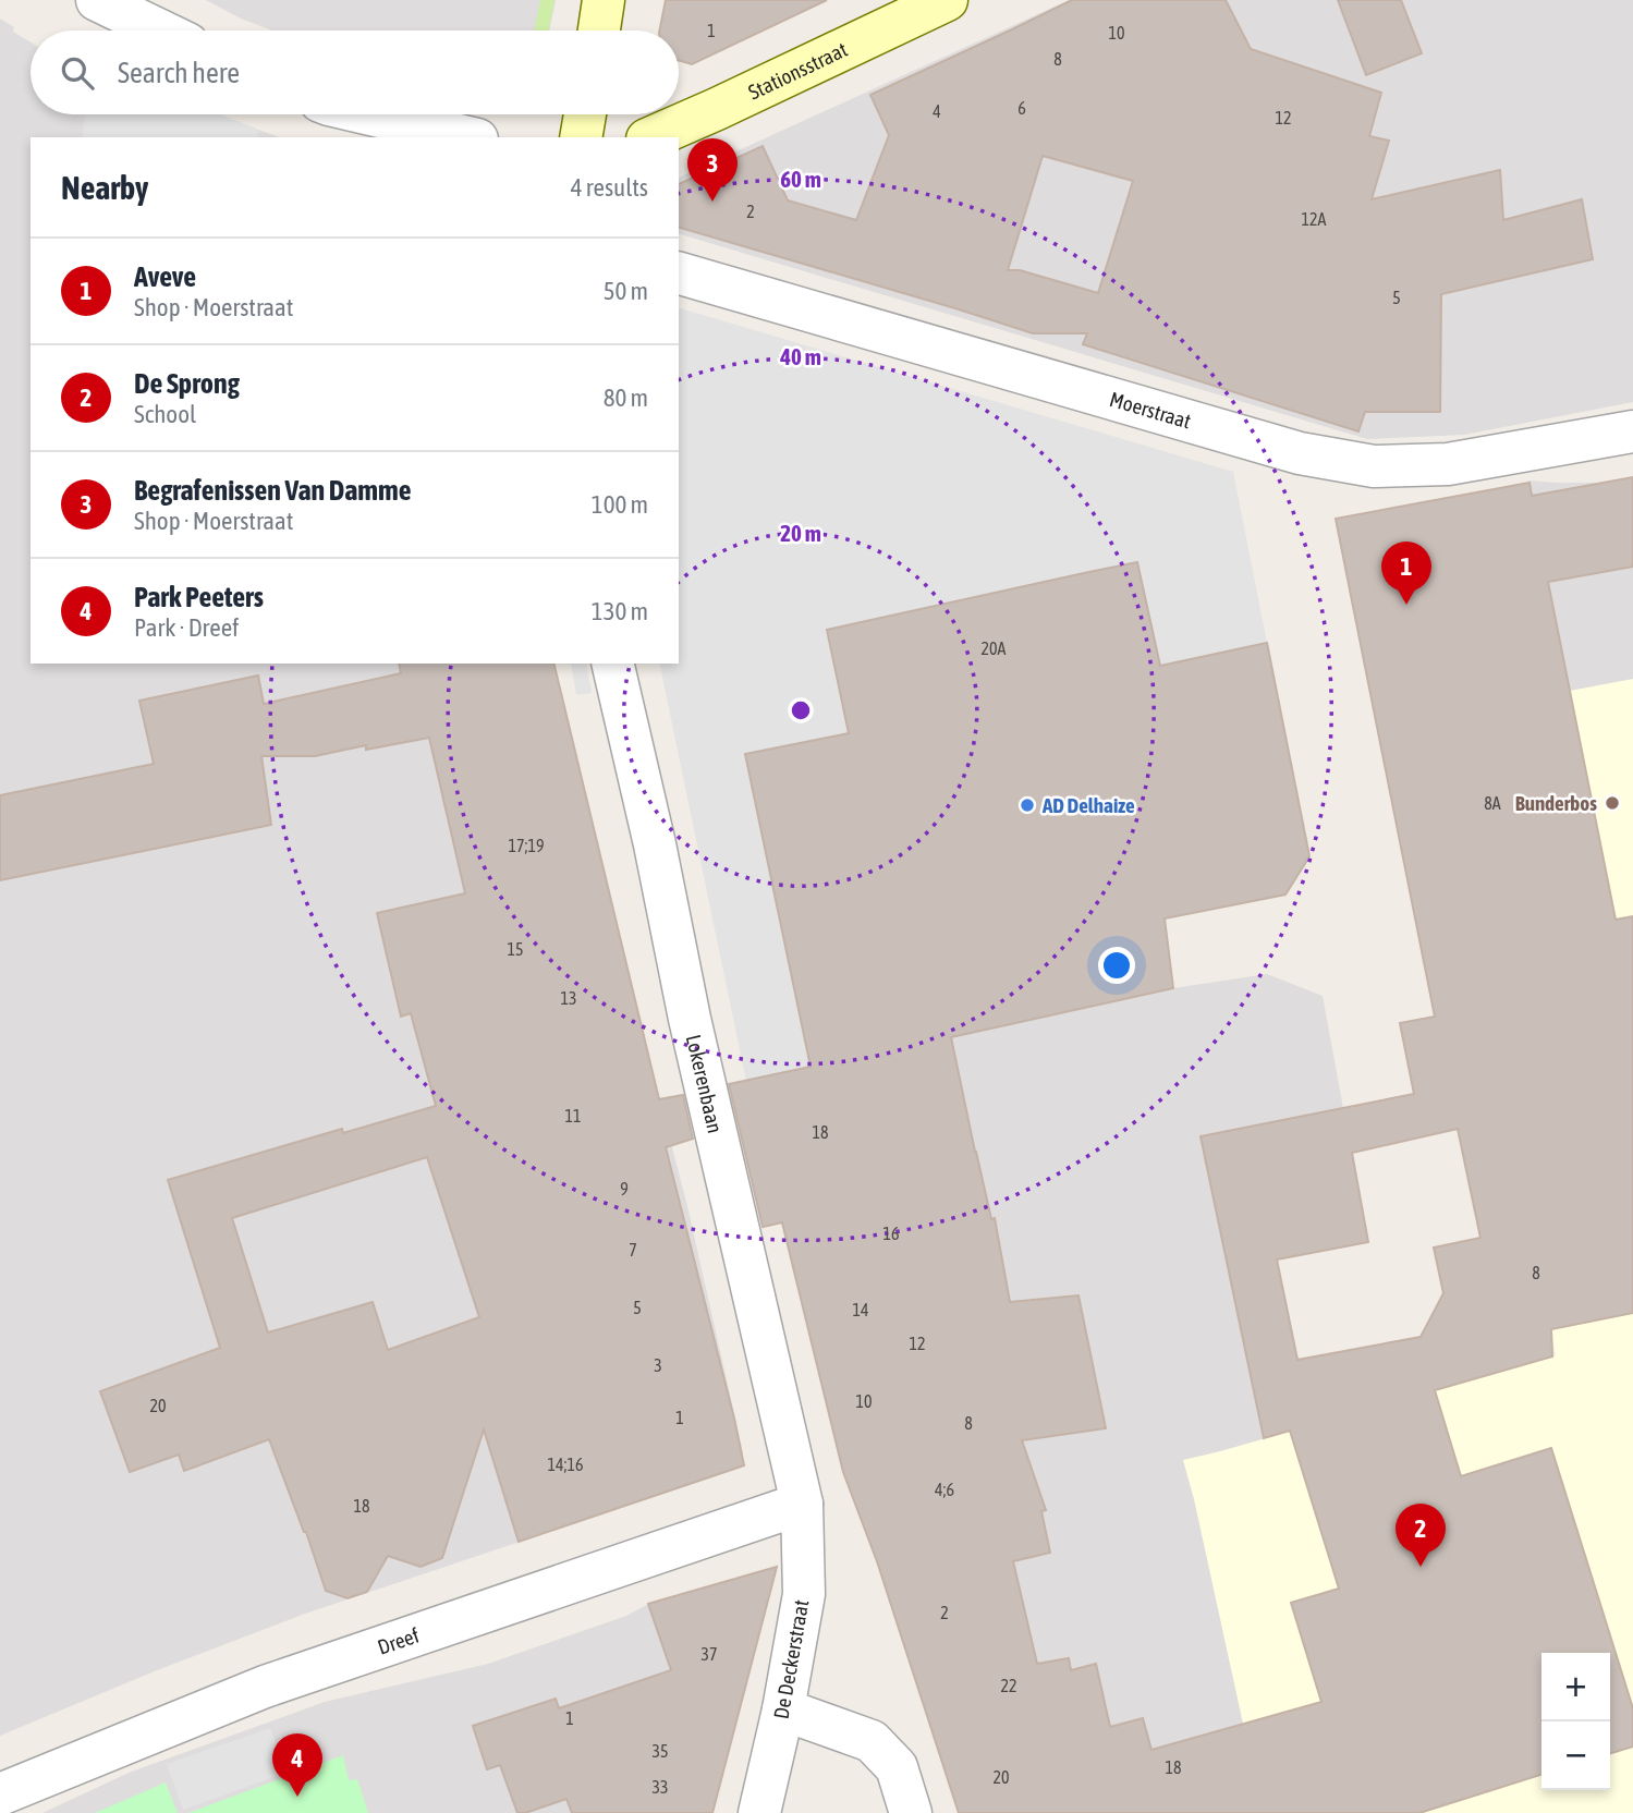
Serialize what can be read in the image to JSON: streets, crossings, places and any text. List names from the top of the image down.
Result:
{
  "streets": {
    "street": [
      "Stationsstraat",
      "Moerstraat",
      "Lokerenbaan",
      "Dreef",
      "De Deckerstraat"
    ]
  },
  "crossings": [
    ["Lokerenbaan", "Dreef"],
    ["Lokerenbaan", "De Deckerstraat"],
    ["Dreef", "De Deckerstraat"]
  ],
  "places": ["Bunderbos", "AD Delhaize"],
  "house_numbers": [
    "1",
    "10",
    "8",
    "6",
    "4",
    "12",
    "2",
    "12A",
    "5",
    "20A",
    "8A",
    "17;19",
    "15",
    "13",
    "11",
    "18",
    "9",
    "16",
    "7",
    "8",
    "5",
    "14",
    "12",
    "3",
    "10",
    "20",
    "1",
    "8",
    "14;16",
    "4;6",
    "18",
    "2",
    "37",
    "22",
    "1",
    "35",
    "18",
    "20",
    "33"
  ],
  "page": {
    "search": "Search here",
    "heading": ["Nearby", "4 results"],
    "pins": [
      "3",
      "1",
      "2",
      "4"
    ],
    "list": [
      {
        "mark": "1",
        "name": "Aveve",
        "note": "Shop · Moerstraat",
        "value": "50 m"
      },
      {
        "mark": "2",
        "name": "De Sprong",
        "note": "School",
        "value": "80 m"
      },
      {
        "mark": "3",
        "name": "Begrafenissen Van Damme",
        "note": "Shop · Moerstraat",
        "value": "100 m"
      },
      {
        "mark": "4",
        "name": "Park Peeters",
        "note": "Park · Dreef",
        "value": "130 m"
      }
    ],
    "map_buttons": ["+", "−"]
  },
  "rings": ["60 m", "40 m", "20 m"]
}
